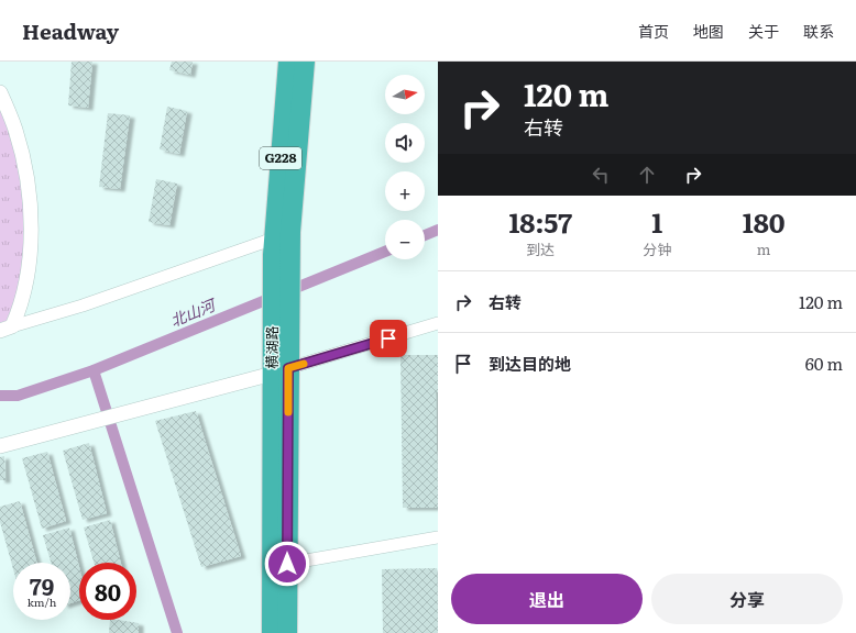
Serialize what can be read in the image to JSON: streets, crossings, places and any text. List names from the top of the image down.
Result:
{
  "streets": {
    "highway": ["G228", "横湖路"]
  },
  "water": ["北山河"],
  "north": "right",
  "page": {
    "header": "Headway",
    "nav": [
      "首页",
      "地图",
      "关于",
      "联系"
    ],
    "turn": ["120 m", "右转"],
    "map_buttons": ["+", "−"],
    "eta": [
      "18:57",
      "到达",
      "1",
      "分钟",
      "180",
      "m"
    ],
    "list": [
      {
        "name": "右转",
        "value": "120 m"
      },
      {
        "name": "到达目的地",
        "value": "60 m"
      }
    ],
    "speed": "79 km/h",
    "limit": "80",
    "buttons": ["退出", "分享"]
  }
}
